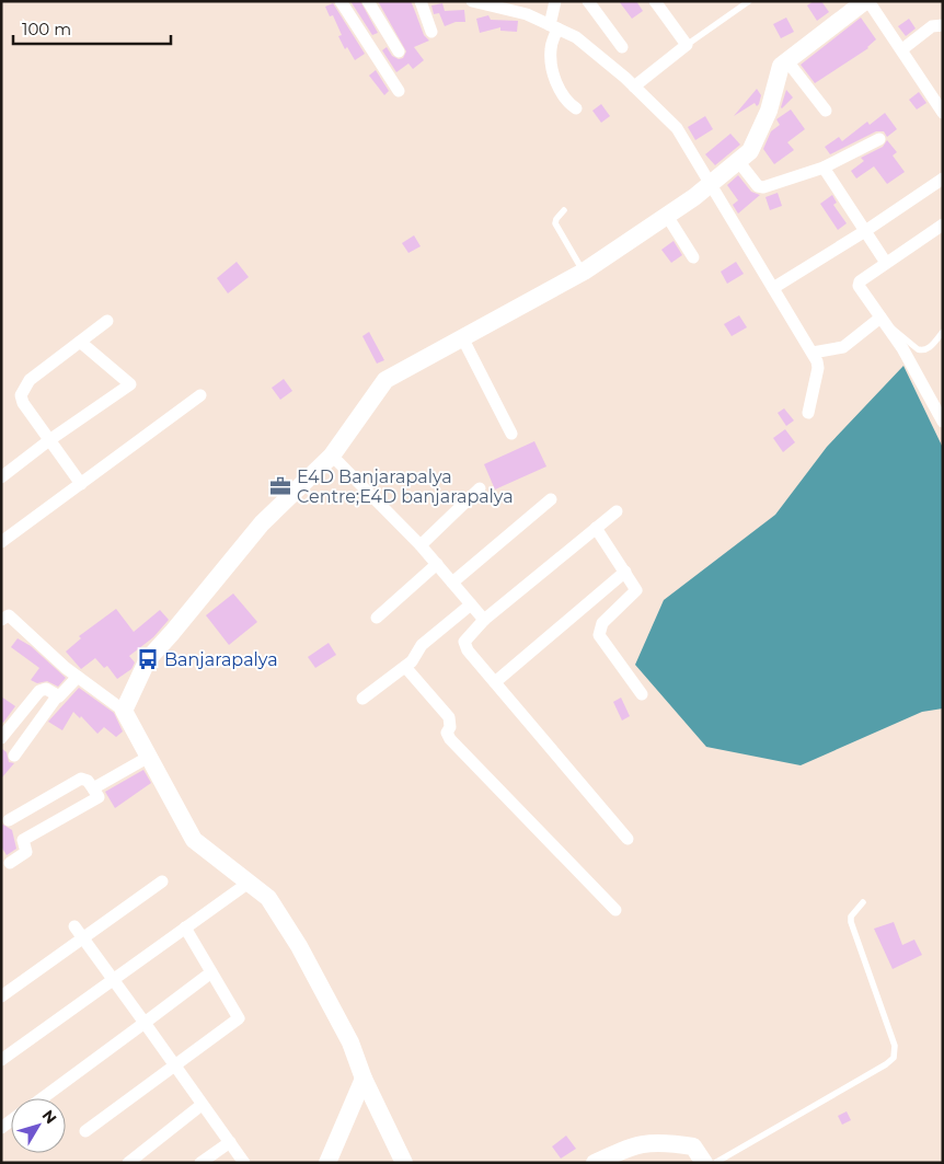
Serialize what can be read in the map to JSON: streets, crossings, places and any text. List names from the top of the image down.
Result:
{
  "places": {
    "office": ["E4D Banjarapalya Centre;E4D banjarapalya"],
    "bus stop": ["Banjarapalya"]
  },
  "scale_bar": "100 m",
  "north": "top right"
}
